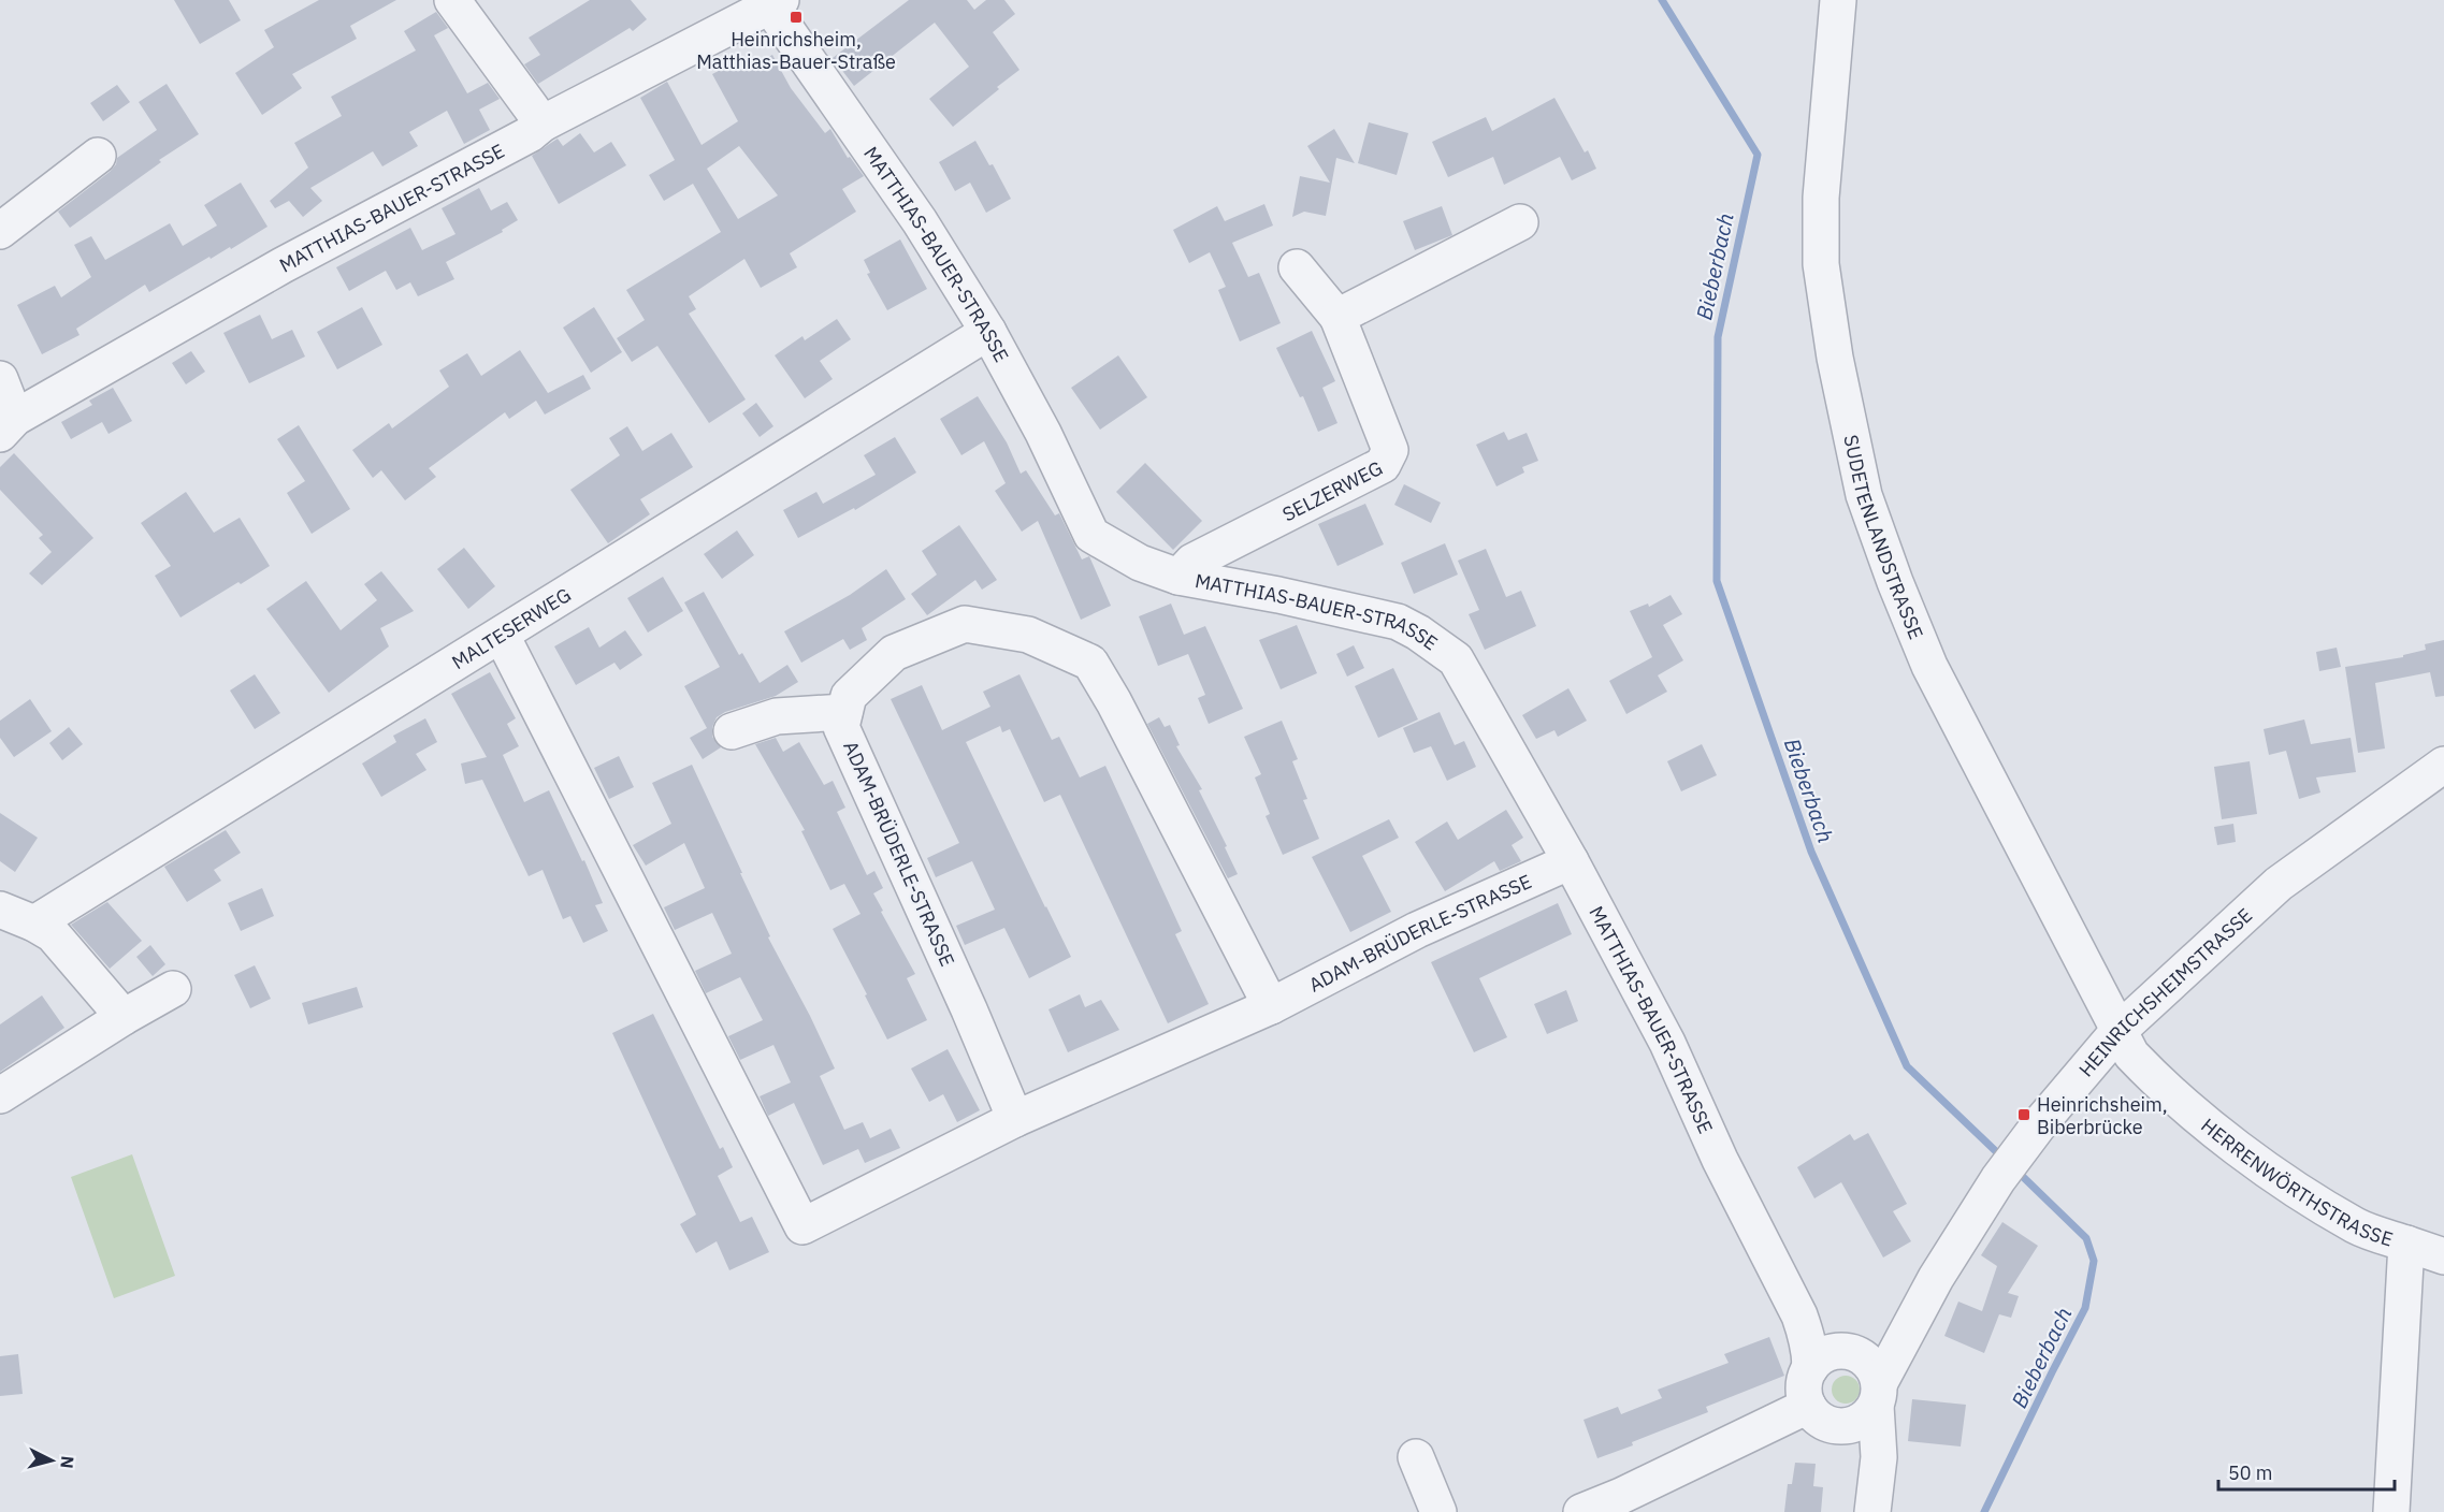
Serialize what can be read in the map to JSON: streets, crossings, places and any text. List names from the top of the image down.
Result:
{
  "streets": {
    "street": [
      "MATTHIAS-BAUER-STRASSE",
      "SELZERWEG",
      "SUDETENLANDSTRASSE",
      "MALTESERWEG",
      "ADAM-BRÜDERLE-STRASSE",
      "HEINRICHSHEIMSTRASSE",
      "HERRENWÖRTHSTRASSE"
    ]
  },
  "crossings": [
    ["MATTHIAS-BAUER-STRASSE", "SELZERWEG"],
    ["MATTHIAS-BAUER-STRASSE", "MALTESERWEG"],
    ["MATTHIAS-BAUER-STRASSE", "ADAM-BRÜDERLE-STRASSE"],
    ["MATTHIAS-BAUER-STRASSE", "HEINRICHSHEIMSTRASSE"],
    ["SUDETENLANDSTRASSE", "HEINRICHSHEIMSTRASSE"],
    ["SUDETENLANDSTRASSE", "HERRENWÖRTHSTRASSE"],
    ["MALTESERWEG", "ADAM-BRÜDERLE-STRASSE"],
    ["HEINRICHSHEIMSTRASSE", "HERRENWÖRTHSTRASSE"]
  ],
  "water": ["Bieberbach"],
  "places": {
    "transit": ["Heinrichsheim, Matthias-Bauer-Straße", "Heinrichsheim, Biberbrücke"]
  },
  "scale_bar": "50 m",
  "north": "right"
}
